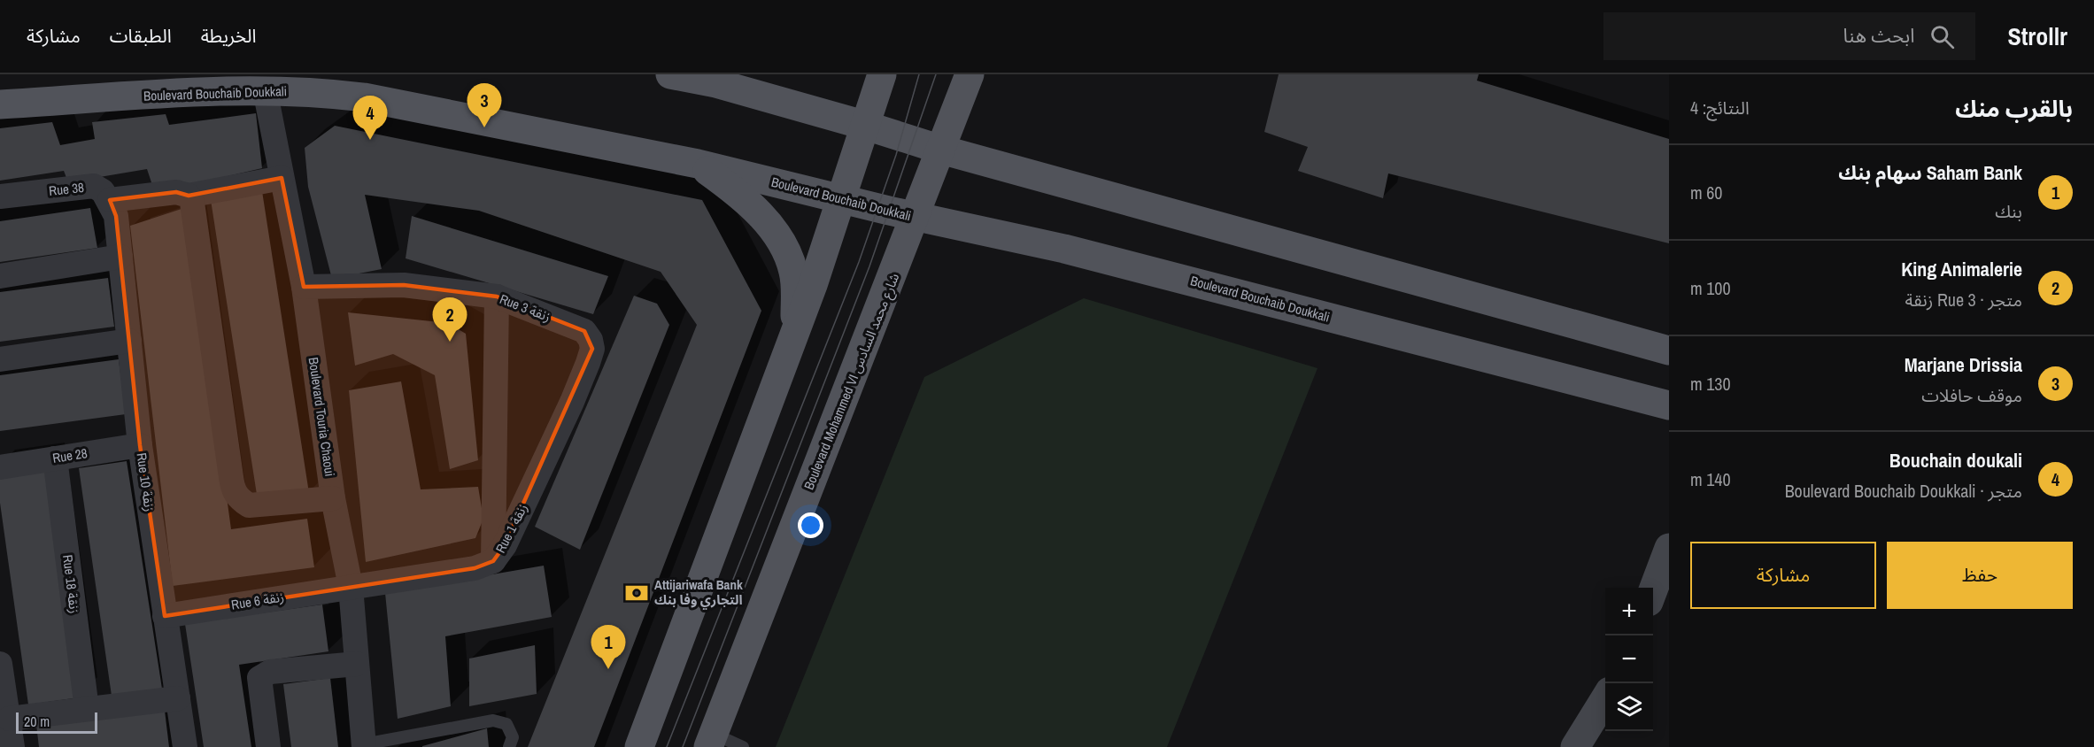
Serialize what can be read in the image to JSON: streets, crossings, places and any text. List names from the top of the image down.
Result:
{
  "streets": {
    "main road": ["Boulevard Bouchaib Doukkali", "Boulevard Mohammed VI شارع محمد السادس"],
    "street": [
      "Rue 38",
      "Rue 3 زنقة",
      "Boulevard Touria Chaoui",
      "Rue 28",
      "Rue 10 زنقة",
      "Rue 1 زنقة",
      "Rue 18 زنقة",
      "Rue 6 زنقة"
    ]
  },
  "crossings": [
    ["Boulevard Bouchaib Doukkali", "Boulevard Mohammed VI شارع محمد السادس"],
    ["Boulevard Bouchaib Doukkali", "Boulevard Touria Chaoui"],
    ["Rue 38", "Rue 10 زنقة"],
    ["Rue 3 زنقة", "Boulevard Touria Chaoui"],
    ["Rue 3 زنقة", "Rue 1 زنقة"],
    ["Boulevard Touria Chaoui", "Rue 1 زنقة"],
    ["Boulevard Touria Chaoui", "Rue 6 زنقة"],
    ["Rue 28", "Rue 10 زنقة"],
    ["Rue 28", "Rue 18 زنقة"],
    ["Rue 10 زنقة", "Rue 6 زنقة"],
    ["Rue 1 زنقة", "Rue 6 زنقة"]
  ],
  "places": {
    "bank": ["Attijariwafa Bank التجاري وفا بنك"]
  },
  "scale_bar": "20 m",
  "page": {
    "header": "Strollr",
    "search": "ابحث هنا",
    "nav": ["الخريطة", "الطبقات", "مشاركة"],
    "heading": ["بالقرب منك", "النتائج: 4"],
    "pins": [
      "3",
      "4",
      "2",
      "1"
    ],
    "list": [
      {
        "mark": "1",
        "name": "Saham Bank سهام بنك",
        "note": "بنك",
        "value": "60 m"
      },
      {
        "mark": "2",
        "name": "King Animalerie",
        "note": "متجر · Rue 3 زنقة",
        "value": "100 m"
      },
      {
        "mark": "3",
        "name": "Marjane Drissia",
        "note": "موقف حافلات",
        "value": "130 m"
      },
      {
        "mark": "4",
        "name": "Bouchain doukali",
        "note": "متجر · Boulevard Bouchaib Doukkali",
        "value": "140 m"
      }
    ],
    "buttons": ["حفظ", "مشاركة"],
    "map_buttons": ["+", "−"],
    "scale": "20 m"
  }
}
